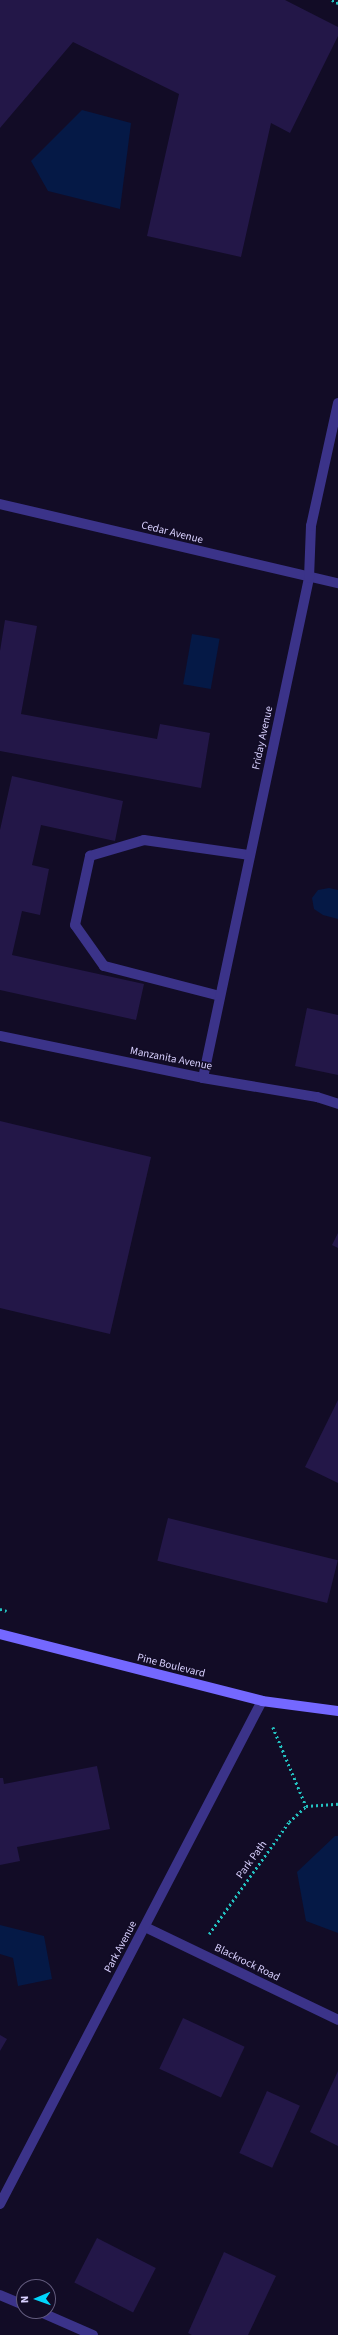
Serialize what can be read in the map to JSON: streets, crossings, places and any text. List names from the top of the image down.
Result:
{
  "streets": {
    "street": [
      "Cedar Avenue",
      "Friday Avenue",
      "Manzanita Avenue",
      "Pine Boulevard",
      "Park Avenue",
      "Blackrock Road"
    ],
    "path": ["Park Path"]
  },
  "crossings": [
    ["Cedar Avenue", "Friday Avenue"],
    ["Friday Avenue", "Manzanita Avenue"],
    ["Pine Boulevard", "Park Avenue"],
    ["Park Path", "Blackrock Road"],
    ["Park Avenue", "Blackrock Road"]
  ],
  "north": "left"
}
